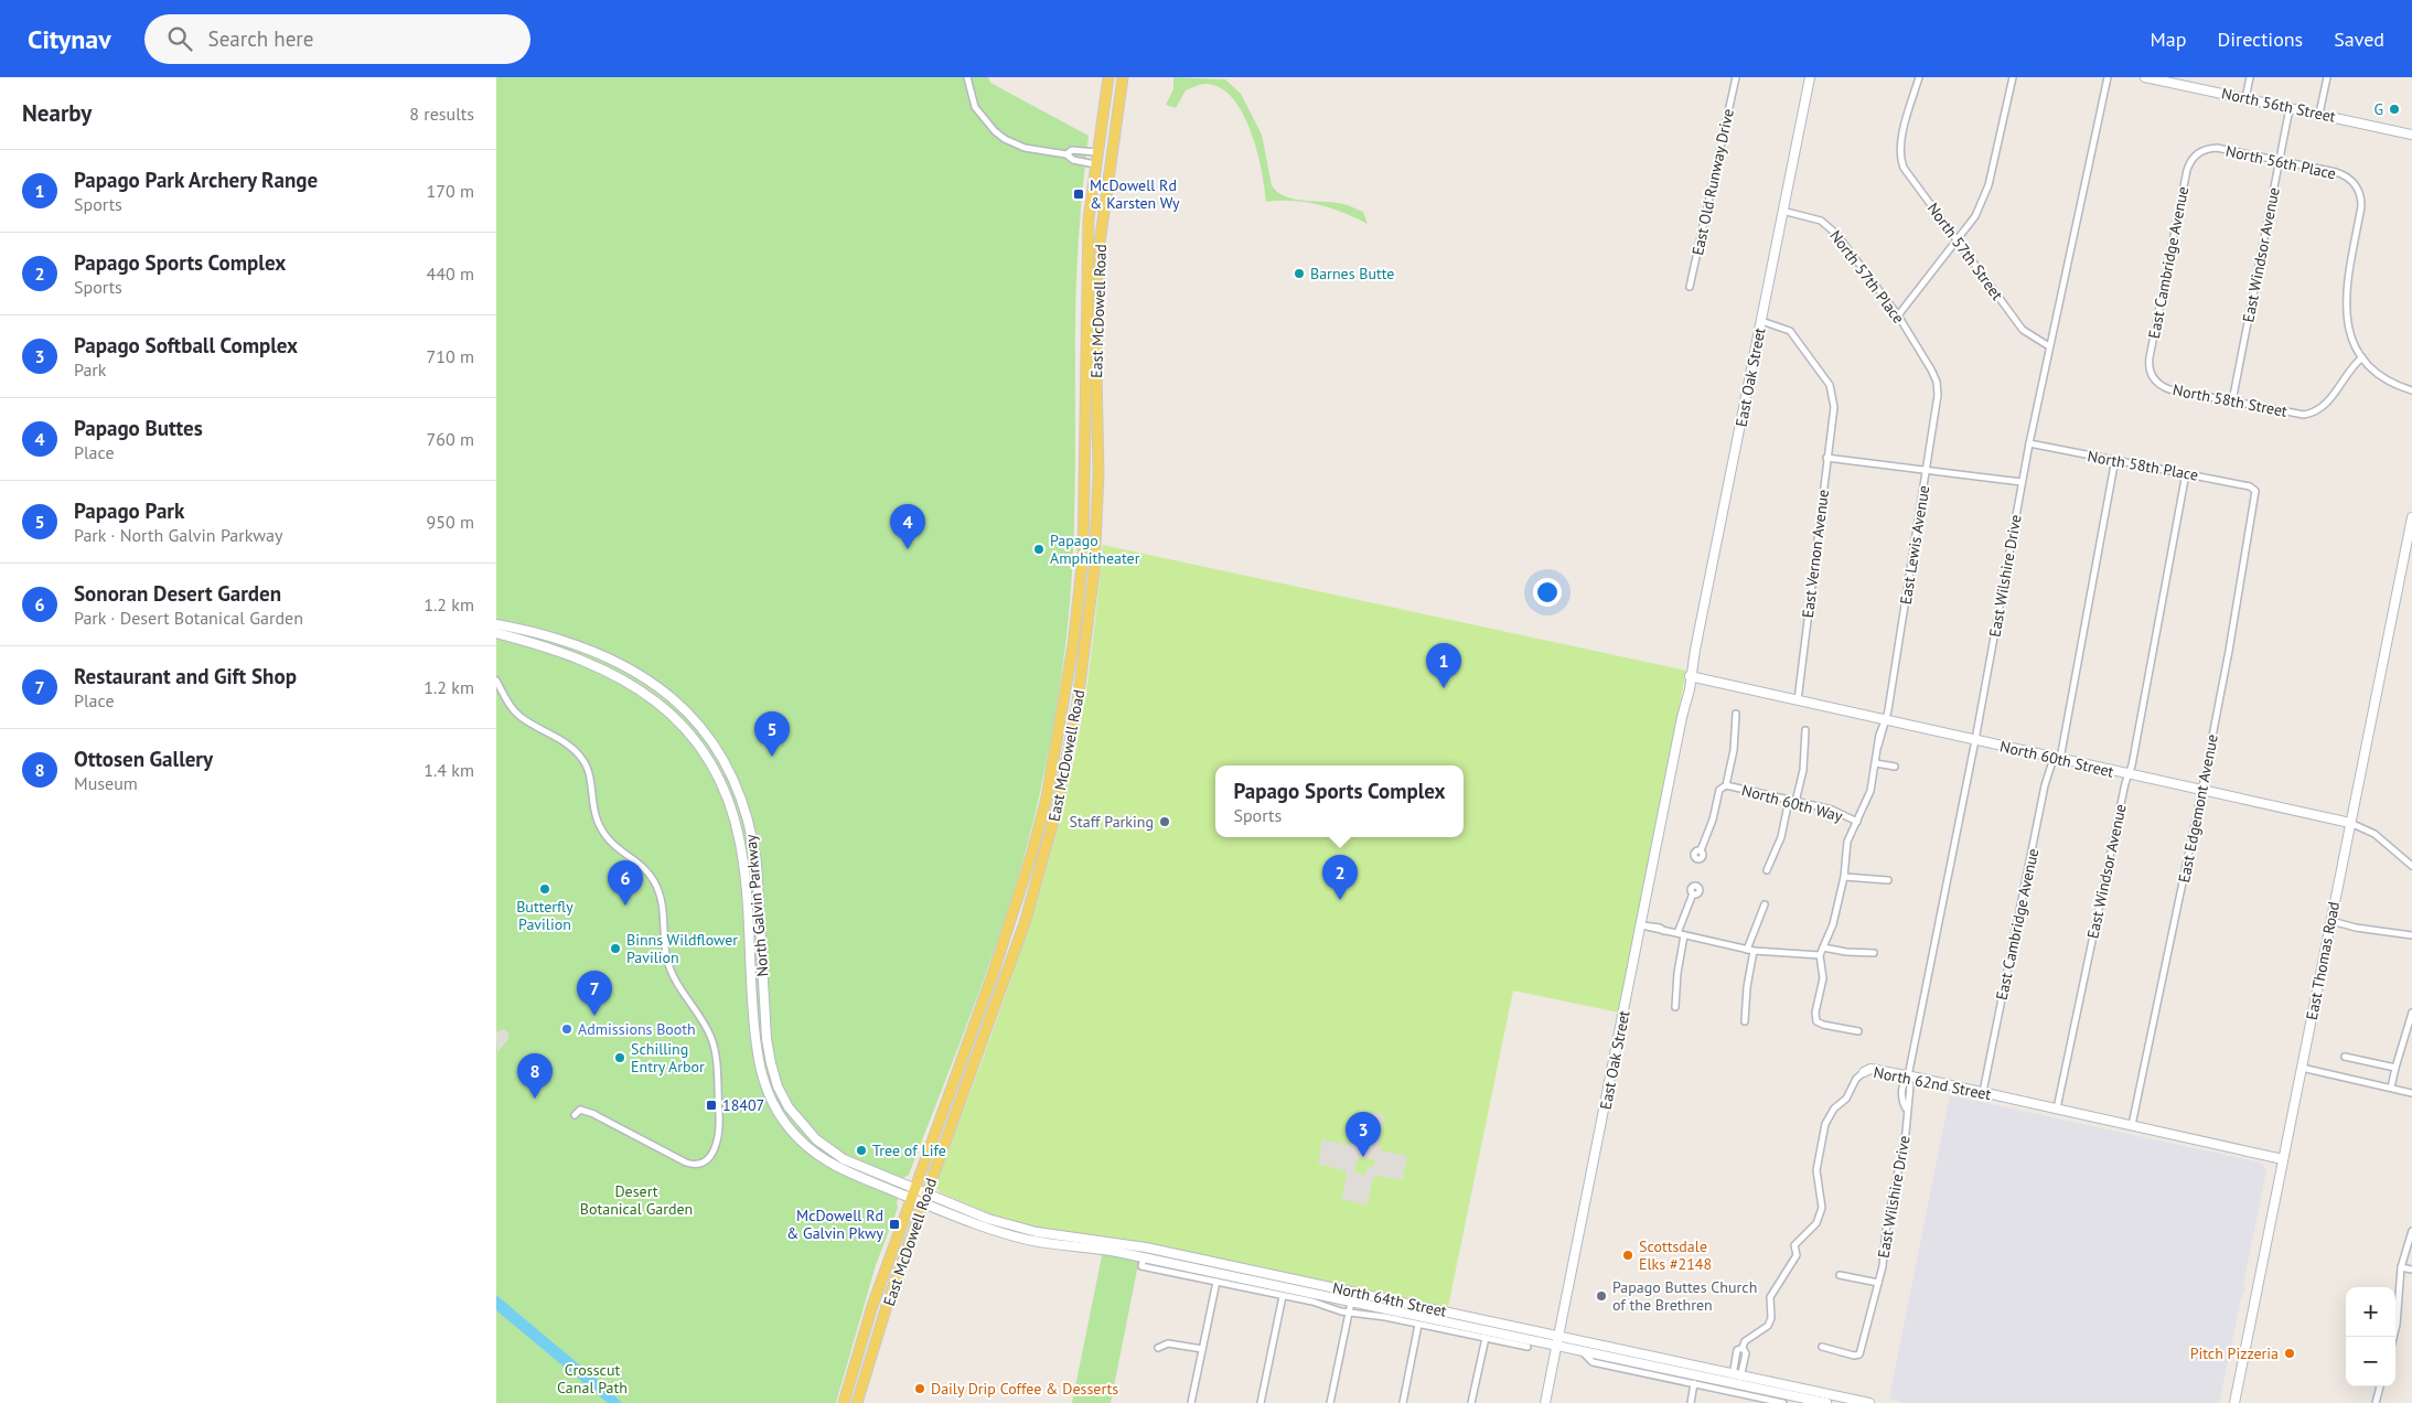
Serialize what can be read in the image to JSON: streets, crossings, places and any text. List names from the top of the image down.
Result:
{
  "streets": {
    "main road": [
      "North 56th Street",
      "East McDowell Road",
      "East Oak Street",
      "North 60th Street",
      "North Galvin Parkway",
      "East Thomas Road",
      "North 62nd Street",
      "North 64th Street"
    ],
    "street": [
      "North 56th Place",
      "East Old Runway Drive",
      "North 57th Street",
      "East Windsor Avenue",
      "East Cambridge Avenue",
      "North 57th Place",
      "North 58th Street",
      "North 58th Place",
      "East Lewis Avenue",
      "East Vernon Avenue",
      "East Wilshire Drive",
      "North 60th Way",
      "East Edgemont Avenue"
    ]
  },
  "crossings": [
    ["North 56th Street", "East Windsor Avenue"],
    ["North 56th Place", "East Windsor Avenue"],
    ["North 56th Place", "East Cambridge Avenue"],
    ["North 56th Place", "North 58th Street"],
    ["North 57th Street", "East Wilshire Drive"],
    ["East Windsor Avenue", "North 58th Street"],
    ["East Windsor Avenue", "North 58th Place"],
    ["East Windsor Avenue", "North 60th Street"],
    ["East Windsor Avenue", "North 62nd Street"],
    ["East Cambridge Avenue", "North 58th Street"],
    ["East Cambridge Avenue", "North 58th Place"],
    ["East Cambridge Avenue", "North 60th Street"],
    ["East Cambridge Avenue", "North 62nd Street"],
    ["North 57th Place", "East Oak Street"],
    ["North 57th Place", "East Lewis Avenue"],
    ["East McDowell Road", "North Galvin Parkway"],
    ["East McDowell Road", "North 64th Street"],
    ["East Oak Street", "East Vernon Avenue"],
    ["East Oak Street", "North 60th Street"],
    ["East Oak Street", "North 64th Street"],
    ["North 58th Place", "East Wilshire Drive"],
    ["North 58th Place", "East Edgemont Avenue"],
    ["East Lewis Avenue", "North 60th Street"],
    ["East Lewis Avenue", "North 60th Way"],
    ["East Vernon Avenue", "North 60th Street"],
    ["East Wilshire Drive", "North 60th Street"],
    ["East Wilshire Drive", "North 62nd Street"],
    ["North 60th Street", "East Edgemont Avenue"],
    ["North 60th Street", "East Thomas Road"],
    ["East Edgemont Avenue", "North 62nd Street"],
    ["North Galvin Parkway", "North 64th Street"],
    ["East Thomas Road", "North 62nd Street"],
    ["North 62nd Street", "North 64th Street"]
  ],
  "parks": ["Desert Botanical Garden", "Crosscut Canal Path"],
  "places": {
    "other": [
      "G",
      "Barnes Butte",
      "Papago Amphitheater",
      "Staff Parking",
      "Butterfly Pavilion",
      "Binns Wildflower Pavilion",
      "Admissions Booth",
      "Schilling Entry Arbor",
      "Tree of Life",
      "Scottsdale Elks #2148",
      "Papago Buttes Church of the Brethren",
      "Pitch Pizzeria",
      "Daily Drip Coffee & Desserts"
    ],
    "transit": ["McDowell Rd & Karsten Wy", "18407", "McDowell Rd & Galvin Pkwy"]
  },
  "page": {
    "header": "Citynav",
    "search": "Search here",
    "nav": ["Map", "Directions", "Saved"],
    "heading": ["Nearby", "8 results"],
    "list": [
      {
        "mark": "1",
        "name": "Papago Park Archery Range",
        "note": "Sports",
        "value": "170 m"
      },
      {
        "mark": "2",
        "name": "Papago Sports Complex",
        "note": "Sports",
        "value": "440 m"
      },
      {
        "mark": "3",
        "name": "Papago Softball Complex",
        "note": "Park",
        "value": "710 m"
      },
      {
        "mark": "4",
        "name": "Papago Buttes",
        "note": "Place",
        "value": "760 m"
      },
      {
        "mark": "5",
        "name": "Papago Park",
        "note": "Park · North Galvin Parkway",
        "value": "950 m"
      },
      {
        "mark": "6",
        "name": "Sonoran Desert Garden",
        "note": "Park · Desert Botanical Garden",
        "value": "1.2 km"
      },
      {
        "mark": "7",
        "name": "Restaurant and Gift Shop",
        "note": "Place",
        "value": "1.2 km"
      },
      {
        "mark": "8",
        "name": "Ottosen Gallery",
        "note": "Museum",
        "value": "1.4 km"
      }
    ],
    "pins": [
      "4",
      "1",
      "5",
      "2",
      "6",
      "7",
      "8",
      "3"
    ],
    "popup": ["Papago Sports Complex", "Sports"],
    "map_buttons": ["+", "−"]
  }
}
